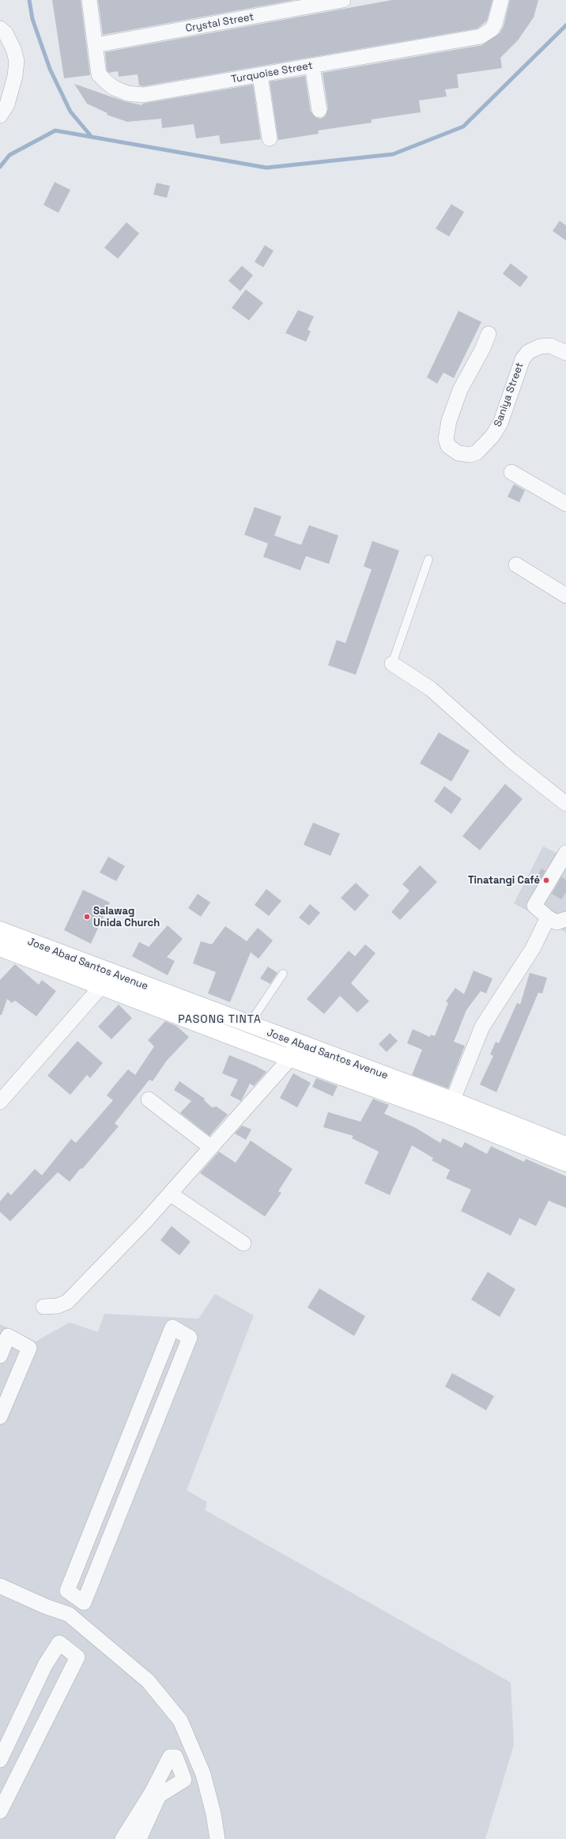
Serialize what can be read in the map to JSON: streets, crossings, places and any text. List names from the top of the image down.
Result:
{
  "streets": {
    "main road": ["Jose Abad Santos Avenue"],
    "street": ["Crystal Street", "Turquoise Street", "Saniya Street"]
  },
  "crossings": [
    ["Crystal Street", "Turquoise Street"]
  ],
  "districts": ["PASONG TINTA"],
  "places": ["Tinatangi Café", "Salawag Unida Church"]
}
